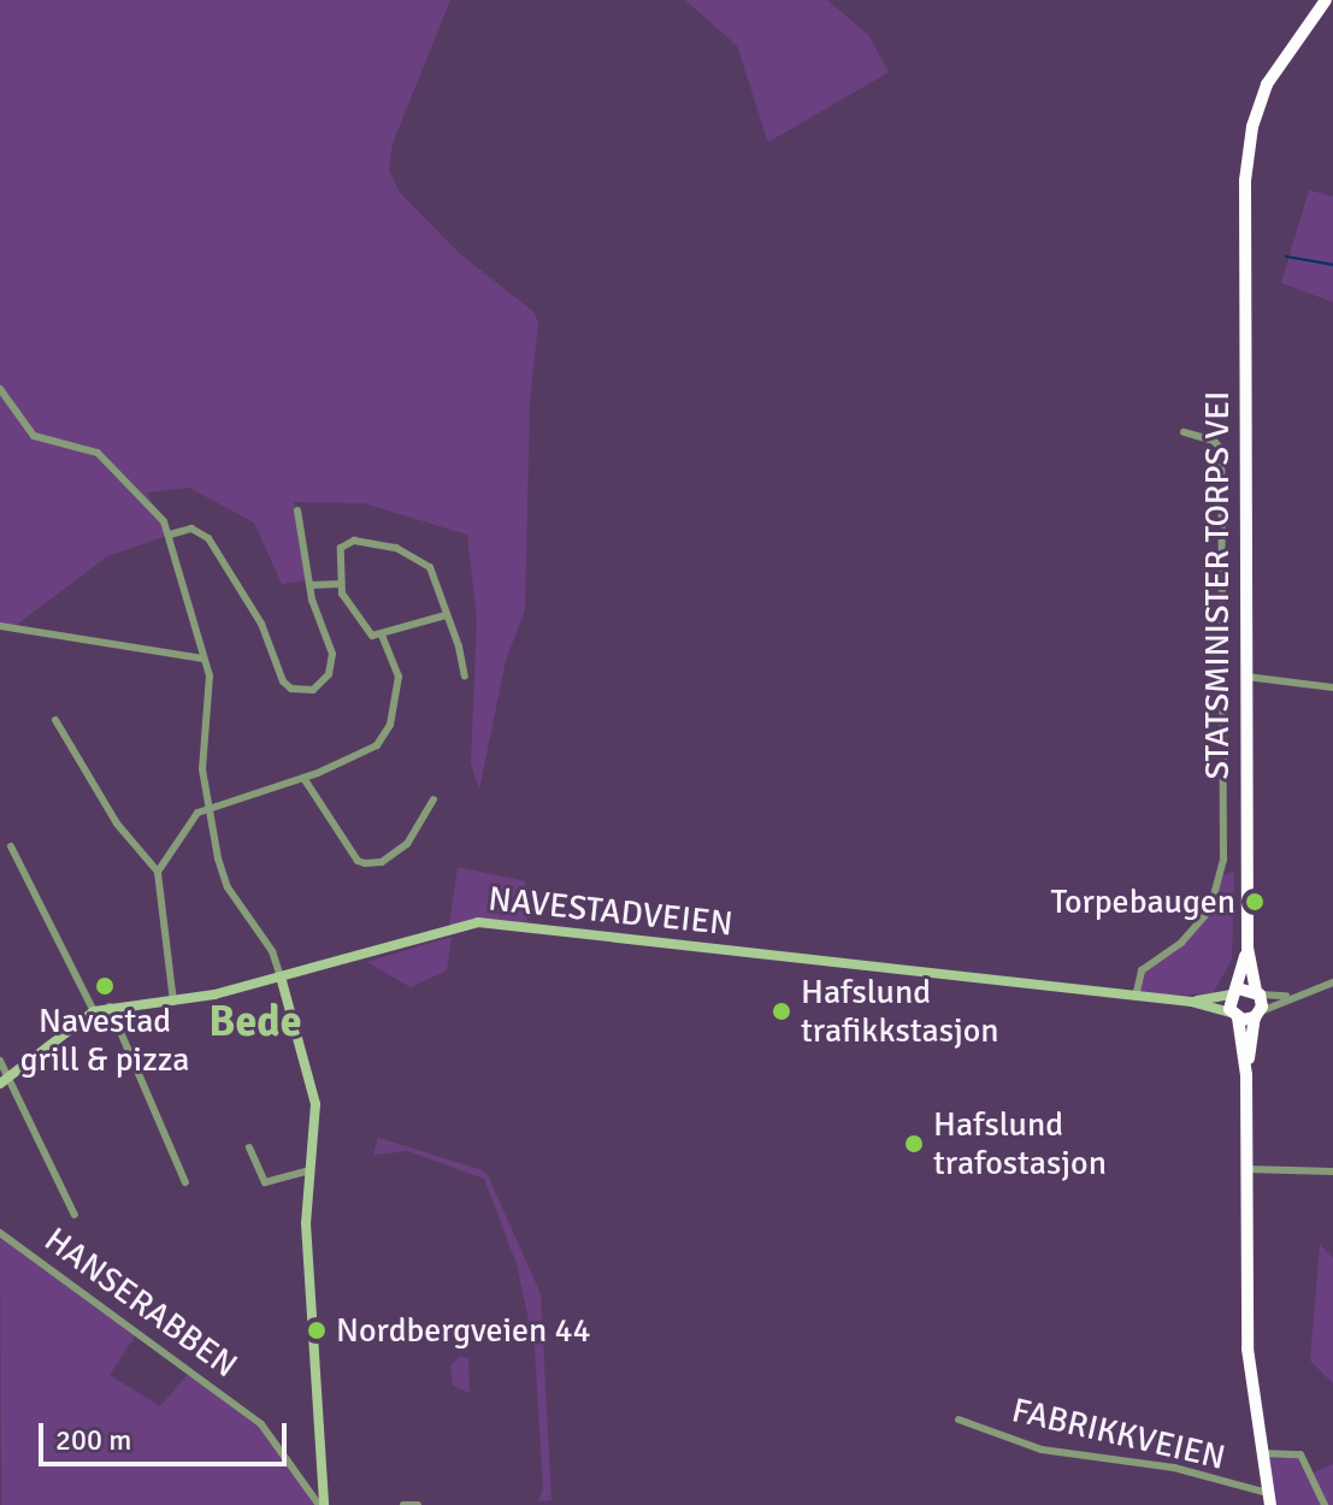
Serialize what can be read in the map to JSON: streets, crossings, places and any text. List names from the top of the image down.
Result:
{
  "streets": {
    "highway": ["STATSMINISTER TORPS VEI"],
    "street": ["NAVESTADVEIEN", "HANSERABBEN", "FABRIKKVEIEN"]
  },
  "crossings": [
    ["STATSMINISTER TORPS VEI", "NAVESTADVEIEN"]
  ],
  "districts": ["Bede"],
  "places": [
    "Torpebaugen",
    "Navestad grill & pizza",
    "Hafslund trafikkstasjon",
    "Hafslund trafostasjon",
    "Nordbergveien 44"
  ],
  "scale_bar": "200 m"
}
